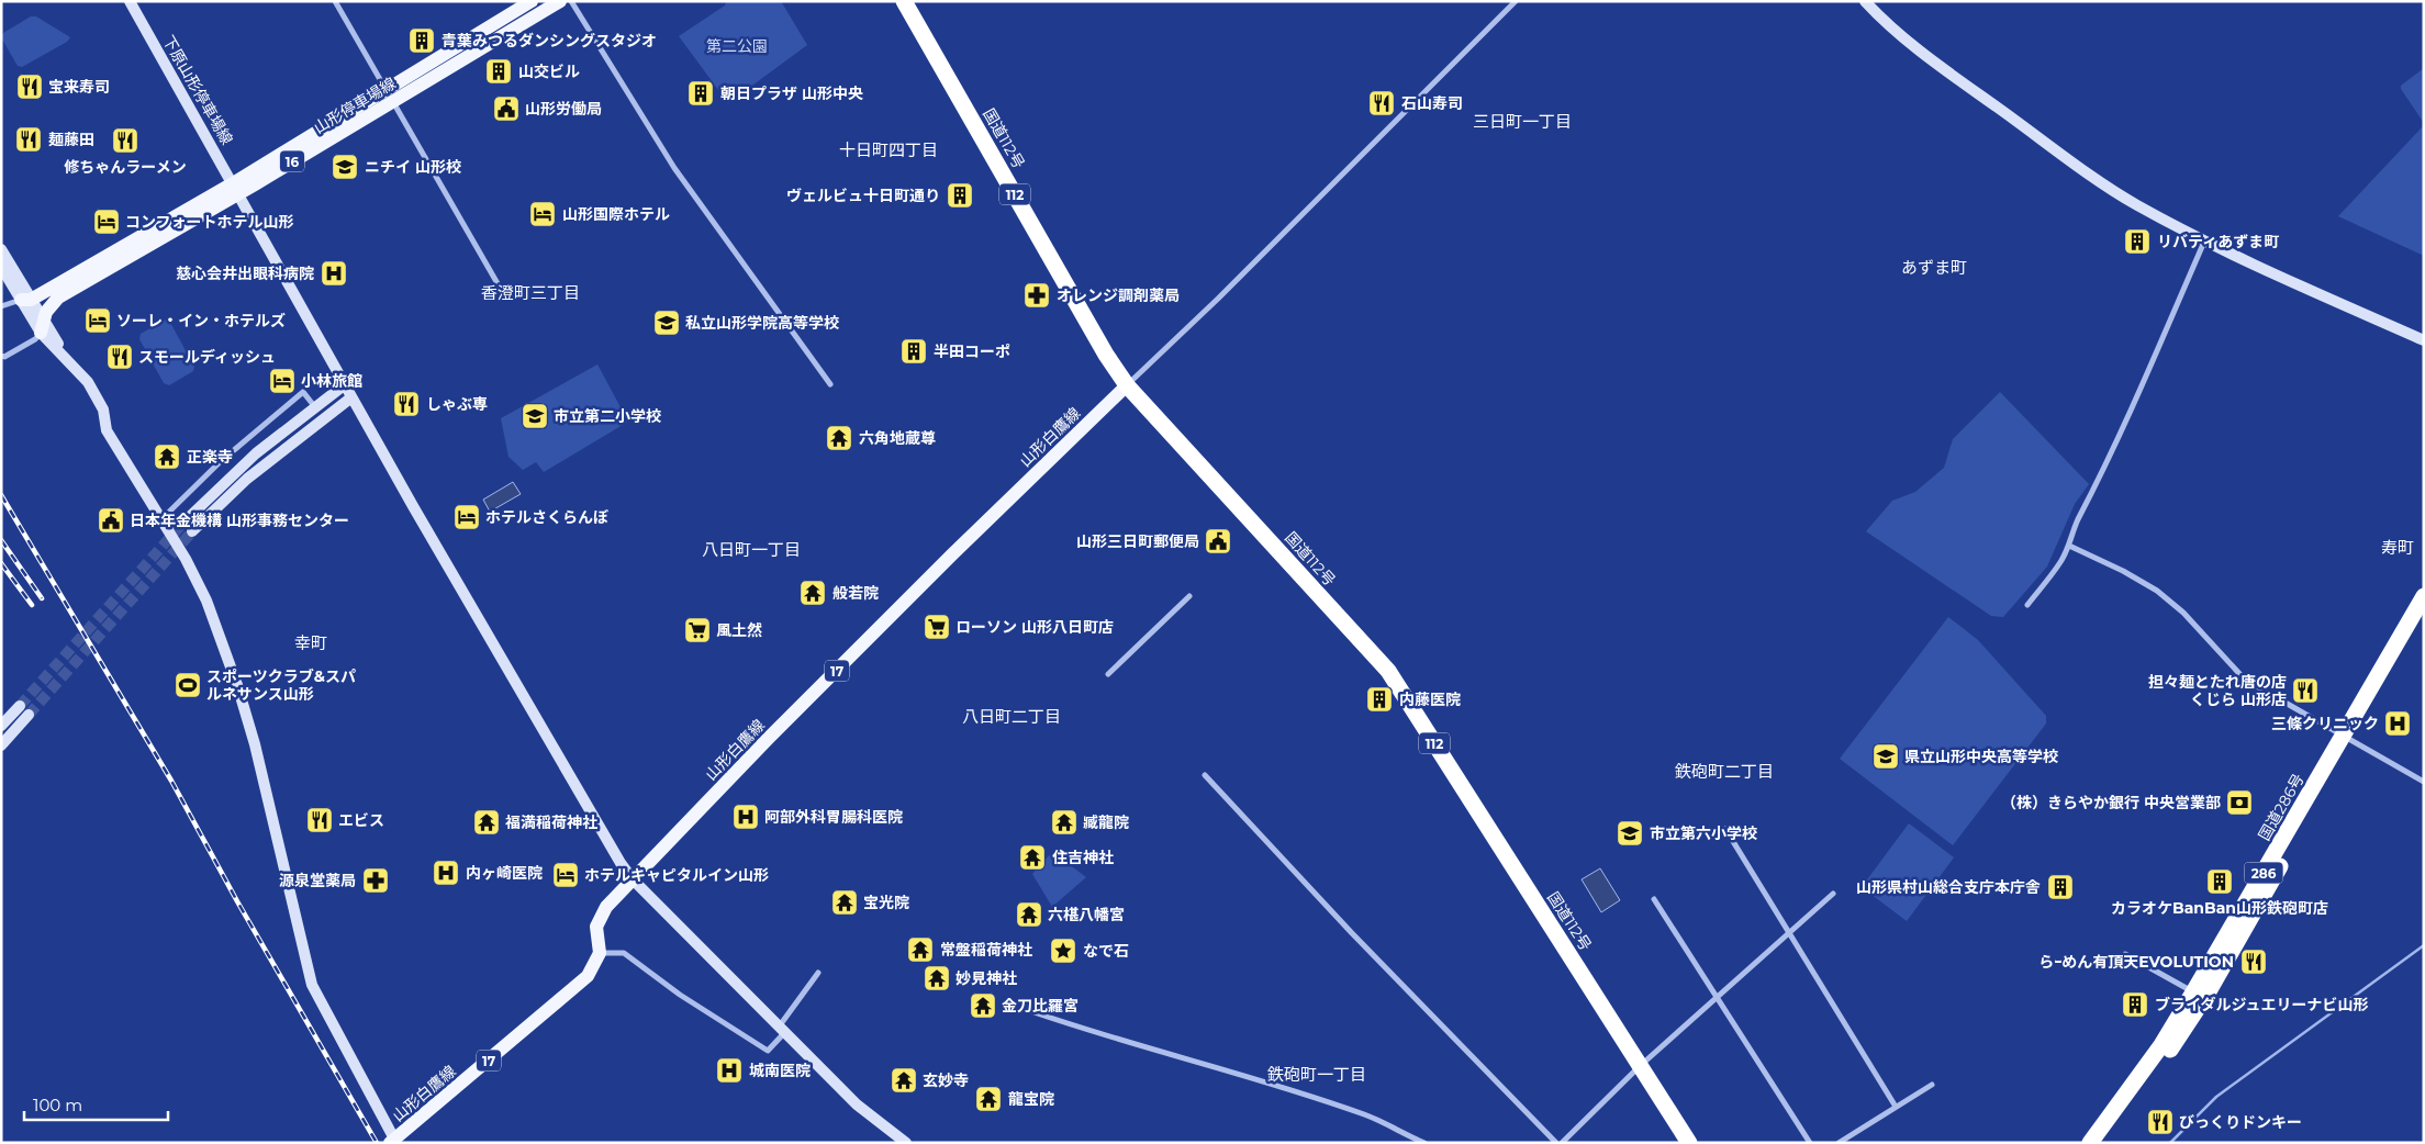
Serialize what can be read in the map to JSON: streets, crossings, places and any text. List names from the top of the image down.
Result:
{
  "streets": {
    "highway": [
      "国道112号",
      "112",
      "国道286号",
      "286"
    ],
    "main road": [
      "山形停車場線",
      "16",
      "山形白鷹線",
      "17"
    ],
    "street": ["下原山形停車場線"]
  },
  "crossings": [
    ["下原山形停車場線", "山形停車場線"],
    ["下原山形停車場線", "山形白鷹線"],
    ["国道112号", "山形白鷹線"]
  ],
  "districts": [
    "三日町一丁目",
    "十日町四丁目",
    "あずま町",
    "香澄町三丁目",
    "寿町",
    "八日町一丁目",
    "幸町",
    "八日町二丁目",
    "鉄砲町二丁目",
    "鉄砲町一丁目"
  ],
  "parks": ["第二公園"],
  "places": {
    "building": [
      "青葉みつるダンシングスタジオ",
      "山交ビル",
      "朝日プラザ 山形中央",
      "ヴェルビュ十日町通り",
      "リバティあずま町",
      "半田コーポ",
      "内藤医院",
      "カラオケBanBan山形鉄砲町店",
      "山形県村山総合支庁本庁舎",
      "ブライダルジュエリーナビ山形"
    ],
    "restaurant": [
      "宝来寿司",
      "石山寿司",
      "麺藤田",
      "修ちゃんラーメン",
      "スモールディッシュ",
      "しゃぶ専",
      "担々麺とたれ唐の店 くじら 山形店",
      "エビス",
      "らｰめん有頂天EVOLUTION",
      "びっくりドンキー"
    ],
    "public building": ["山形労働局", "日本年金機構 山形事務センター", "山形三日町郵便局"],
    "school or university": [
      "ニチイ 山形校",
      "私立山形学院高等学校",
      "市立第二小学校",
      "県立山形中央高等学校",
      "市立第六小学校"
    ],
    "hotel": [
      "山形国際ホテル",
      "コンフォートホテル山形",
      "ソーレ・イン・ホテルズ",
      "小林旅館",
      "ホテルさくらんぼ",
      "ホテルキャピタルイン山形"
    ],
    "hospital": [
      "慈心会井出眼科病院",
      "三條クリニック",
      "阿部外科胃腸科医院",
      "内ヶ崎医院",
      "城南医院"
    ],
    "pharmacy": ["オレンジ調剤薬局", "源泉堂薬局"],
    "temple": [
      "六角地蔵尊",
      "正楽寺",
      "般若院",
      "福満稲荷神社",
      "臧龍院",
      "住吉神社",
      "宝光院",
      "六椹八幡宮",
      "常盤稲荷神社",
      "妙見神社",
      "金刀比羅宮",
      "玄妙寺",
      "龍宝院"
    ],
    "supermarket": ["ローソン 山形八日町店", "風土然"],
    "sports": ["スポーツクラブ&スパ ルネサンス山形"],
    "bank": ["（株）きらやか銀行 中央営業部"],
    "place": ["なで石"]
  },
  "scale_bar": "100 m"
}
